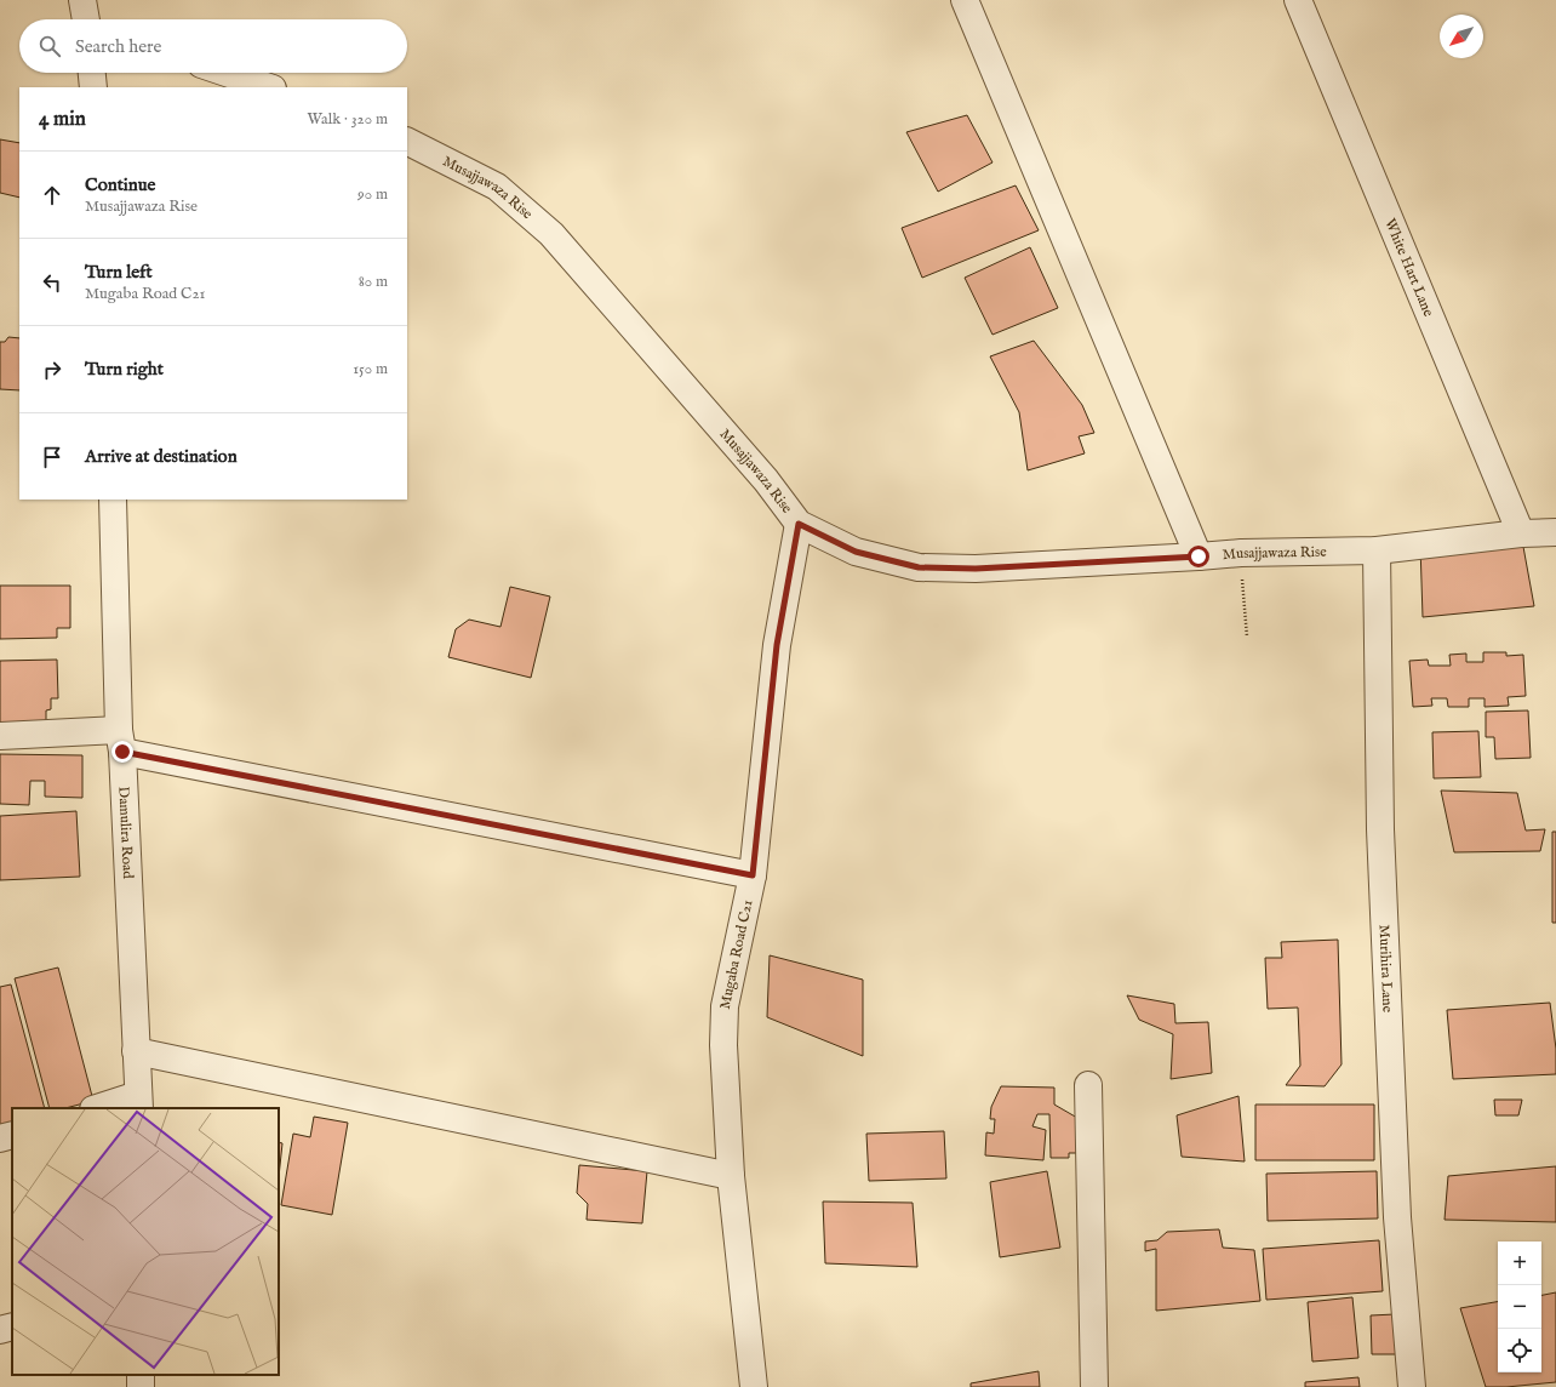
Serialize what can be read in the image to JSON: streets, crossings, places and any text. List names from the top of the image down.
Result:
{
  "streets": {
    "street": [
      "Musajjawaza Rise",
      "White Hart Lane",
      "Damulira Road",
      "Mugaba Road C21",
      "Murihira Lane"
    ]
  },
  "crossings": [
    ["Musajjawaza Rise", "White Hart Lane"],
    ["Musajjawaza Rise", "Mugaba Road C21"],
    ["Musajjawaza Rise", "Murihira Lane"]
  ],
  "north": "bottom left",
  "page": {
    "search": "Search here",
    "heading": ["4 min", "Walk · 320 m"],
    "list": [
      ["Continue", "Musajjawaza Rise", "90 m"],
      ["Turn left", "Mugaba Road C21", "80 m"],
      ["Turn right", "150 m"],
      "Arrive at destination"
    ],
    "map_buttons": ["+", "−"]
  }
}
